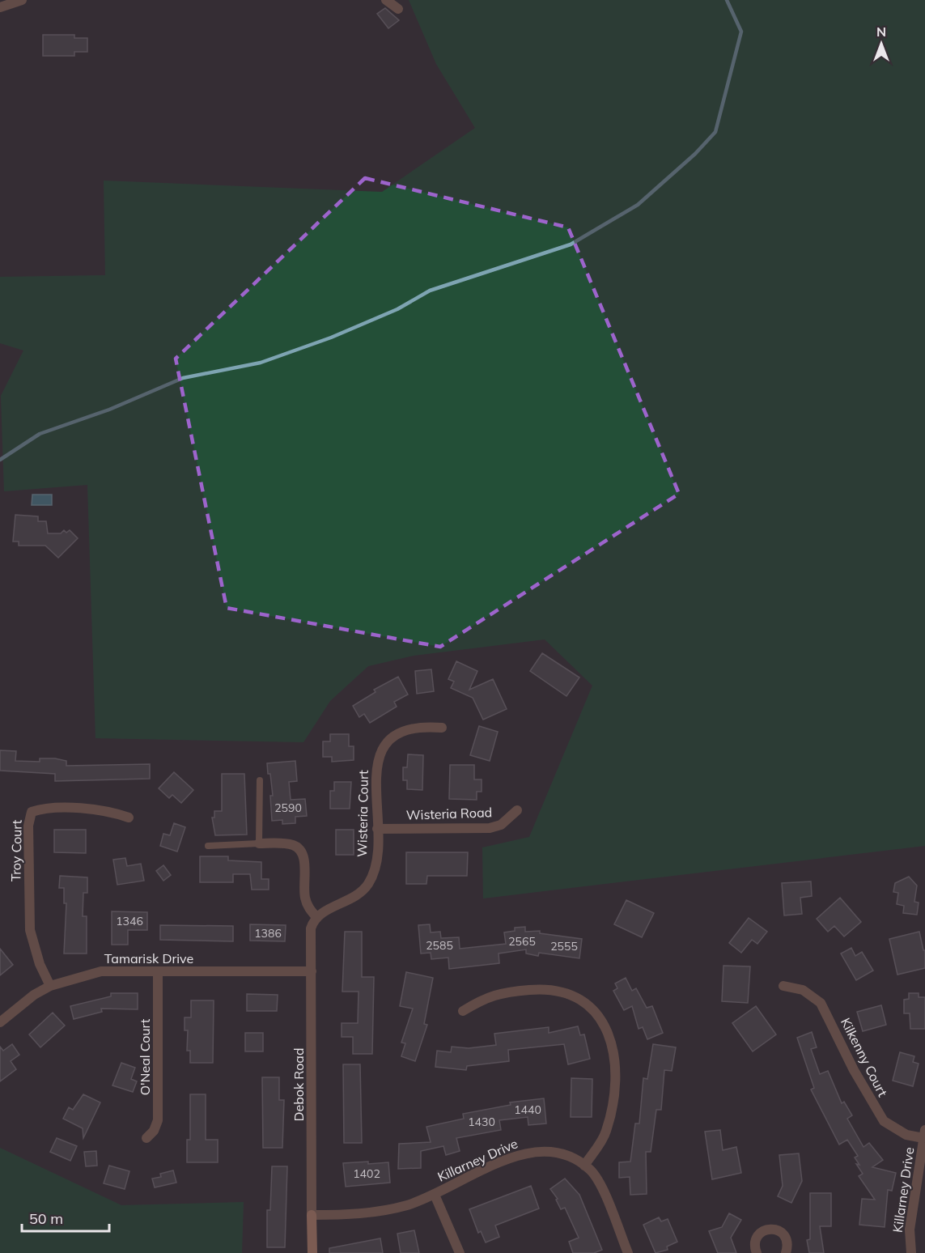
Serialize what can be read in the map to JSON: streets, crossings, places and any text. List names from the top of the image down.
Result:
{
  "streets": {
    "street": [
      "Wisteria Court",
      "Wisteria Road",
      "Troy Court",
      "Tamarisk Drive",
      "O'Neal Court",
      "Kilkenny Court",
      "Debok Road",
      "Killarney Drive"
    ]
  },
  "crossings": [
    ["Wisteria Court", "Wisteria Road"],
    ["Wisteria Court", "Debok Road"],
    ["Troy Court", "Tamarisk Drive"],
    ["Tamarisk Drive", "O'Neal Court"],
    ["Tamarisk Drive", "Debok Road"],
    ["Kilkenny Court", "Killarney Drive"],
    ["Debok Road", "Killarney Drive"]
  ],
  "house_numbers": [
    "2590",
    "1346",
    "1386",
    "2565",
    "2585",
    "2555",
    "1440",
    "1430",
    "1402"
  ],
  "scale_bar": "50 m",
  "north": "top"
}
